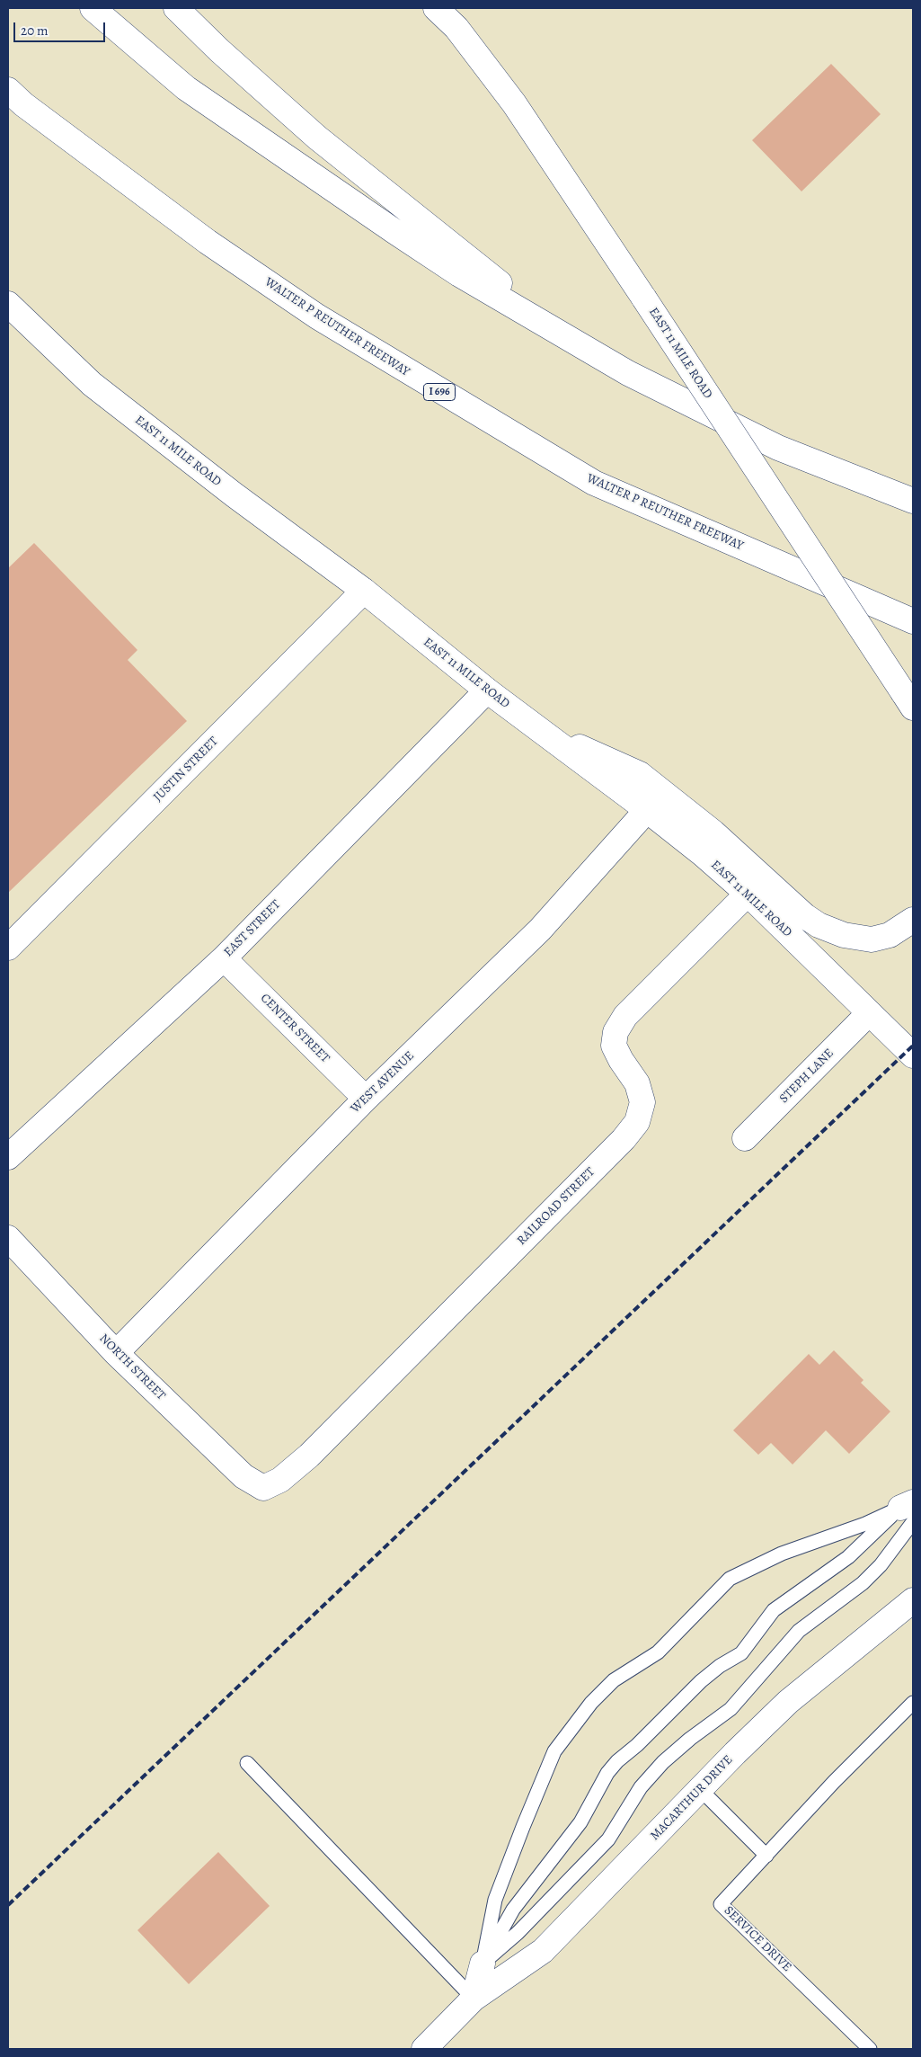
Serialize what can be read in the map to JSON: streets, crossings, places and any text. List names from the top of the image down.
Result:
{
  "streets": {
    "main road": [
      "WALTER P REUTHER FREEWAY",
      "EAST 11 MILE ROAD",
      "I 696",
      "JUSTIN STREET",
      "EAST STREET",
      "CENTER STREET",
      "STEPH LANE",
      "WEST AVENUE",
      "RAILROAD STREET",
      "NORTH STREET",
      "MACARTHUR DRIVE"
    ],
    "lane": ["SERVICE DRIVE"]
  },
  "crossings": [
    ["EAST 11 MILE ROAD", "JUSTIN STREET"],
    ["EAST 11 MILE ROAD", "EAST STREET"],
    ["EAST 11 MILE ROAD", "STEPH LANE"],
    ["EAST 11 MILE ROAD", "WEST AVENUE"],
    ["EAST 11 MILE ROAD", "RAILROAD STREET"],
    ["EAST STREET", "CENTER STREET"],
    ["CENTER STREET", "WEST AVENUE"],
    ["WEST AVENUE", "NORTH STREET"],
    ["RAILROAD STREET", "NORTH STREET"]
  ],
  "scale_bar": "20 m"
}
